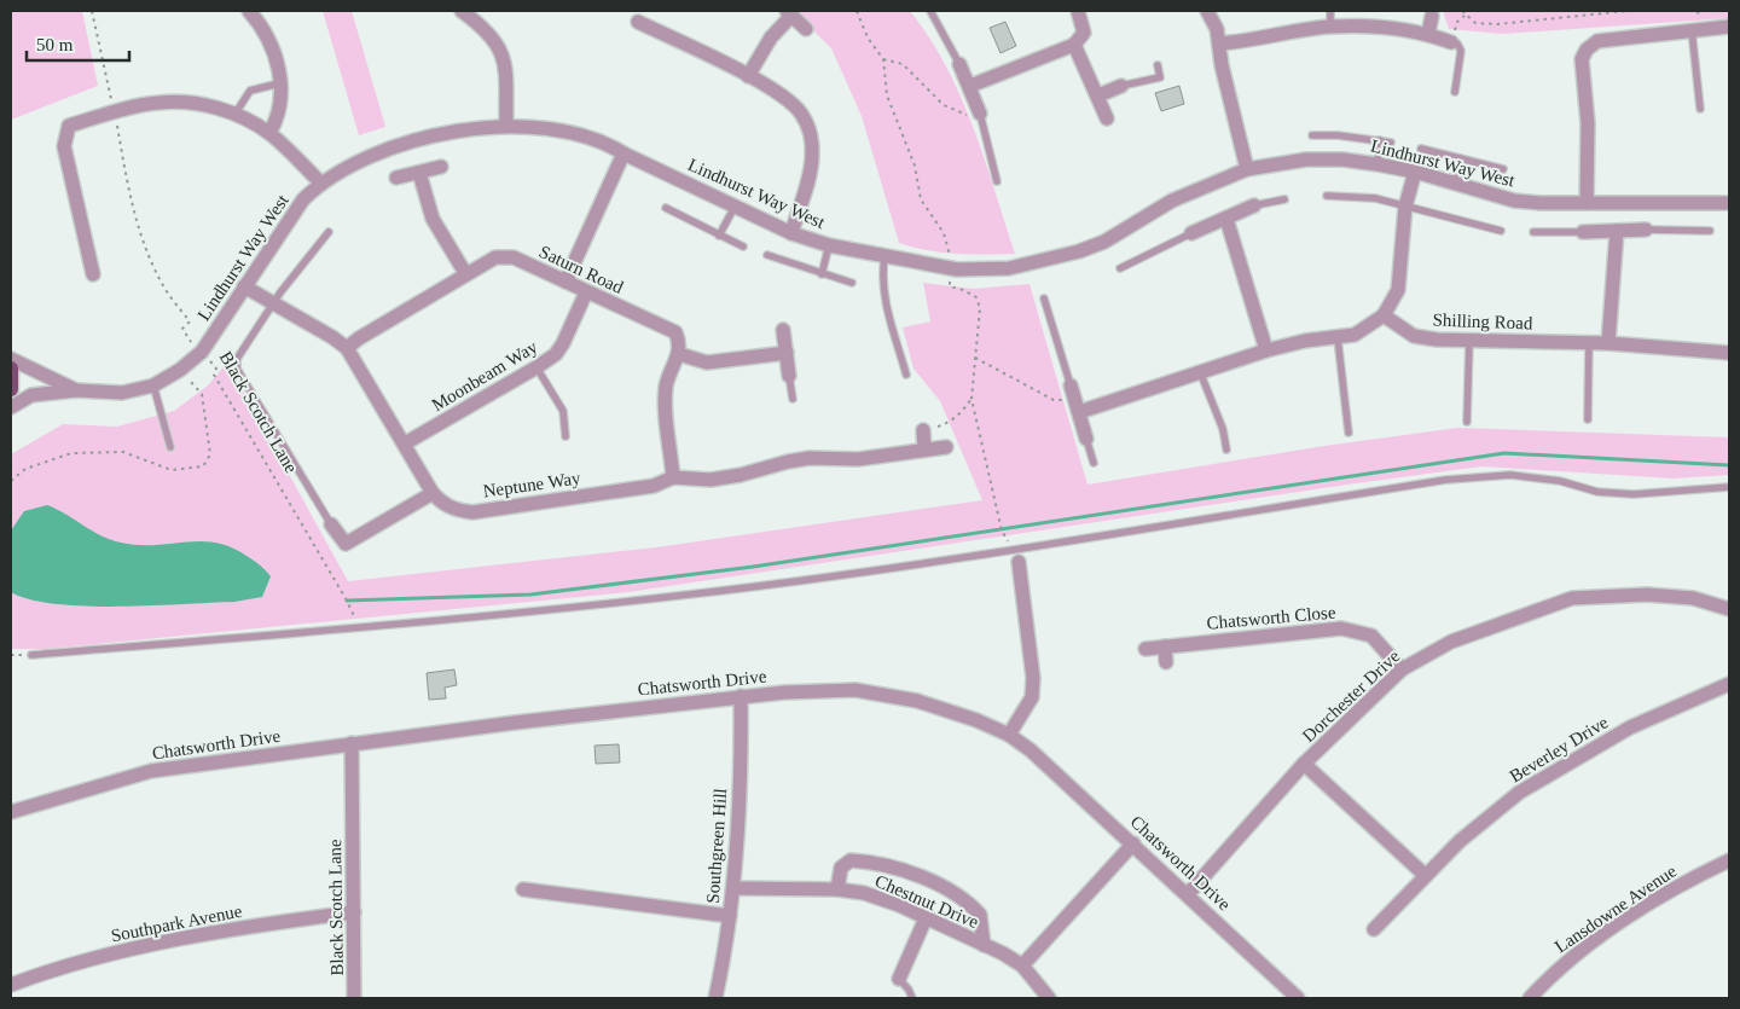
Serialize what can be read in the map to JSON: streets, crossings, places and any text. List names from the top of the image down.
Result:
{
  "streets": {
    "street": [
      "Lindhurst Way West",
      "Saturn Road",
      "Shilling Road",
      "Moonbeam Way",
      "Black Scotch Lane",
      "Neptune Way",
      "Chatsworth Close",
      "Chatsworth Drive",
      "Dorchester Drive",
      "Beverley Drive",
      "Southgreen Hill",
      "Chestnut Drive",
      "Lansdowne Avenue",
      "Southpark Avenue"
    ]
  },
  "crossings": [
    ["Lindhurst Way West", "Black Scotch Lane"],
    ["Lindhurst Way West", "Neptune Way"],
    ["Saturn Road", "Moonbeam Way"],
    ["Saturn Road", "Neptune Way"],
    ["Moonbeam Way", "Neptune Way"],
    ["Black Scotch Lane", "Chatsworth Drive"],
    ["Black Scotch Lane", "Southpark Avenue"],
    ["Chatsworth Close", "Dorchester Drive"],
    ["Chatsworth Drive", "Dorchester Drive"],
    ["Chatsworth Drive", "Southgreen Hill"],
    ["Southgreen Hill", "Chestnut Drive"]
  ],
  "scale_bar": "50 m"
}
